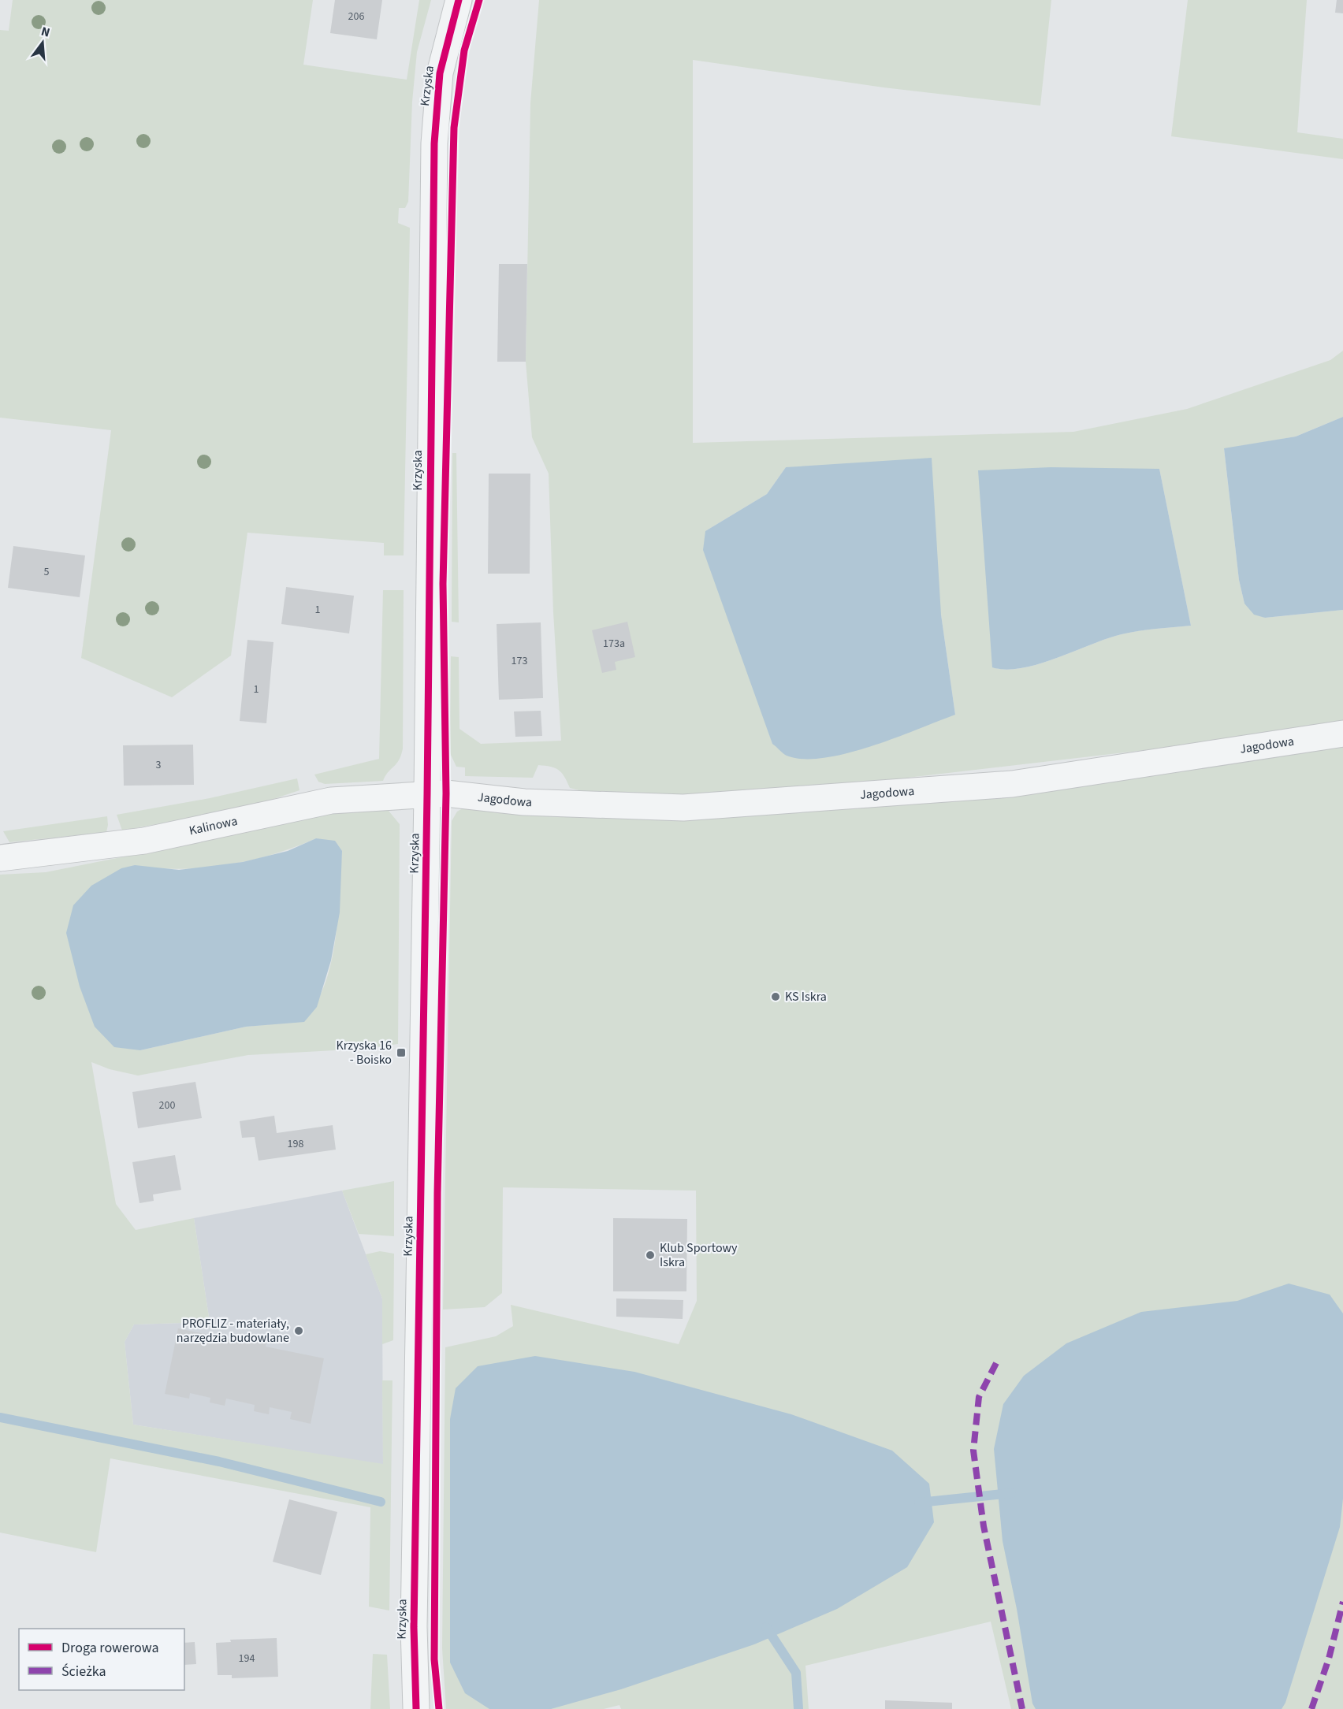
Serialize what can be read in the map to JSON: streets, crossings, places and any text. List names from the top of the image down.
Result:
{
  "streets": {
    "street": ["Krzyska", "Jagodowa", "Kalinowa"]
  },
  "crossings": [
    ["Krzyska", "Jagodowa"],
    ["Krzyska", "Kalinowa"],
    ["Jagodowa", "Kalinowa"]
  ],
  "places": {
    "other": ["KS Iskra", "Klub Sportowy Iskra", "PROFLIZ - materiały, narzędzia budowlane"],
    "transit": ["Krzyska 16 - Boisko"]
  },
  "house_numbers": [
    "206",
    "5",
    "1",
    "173a",
    "173",
    "1",
    "3",
    "200",
    "198",
    "194"
  ],
  "legend": ["Droga rowerowa", "Ścieżka"],
  "north": "top"
}
